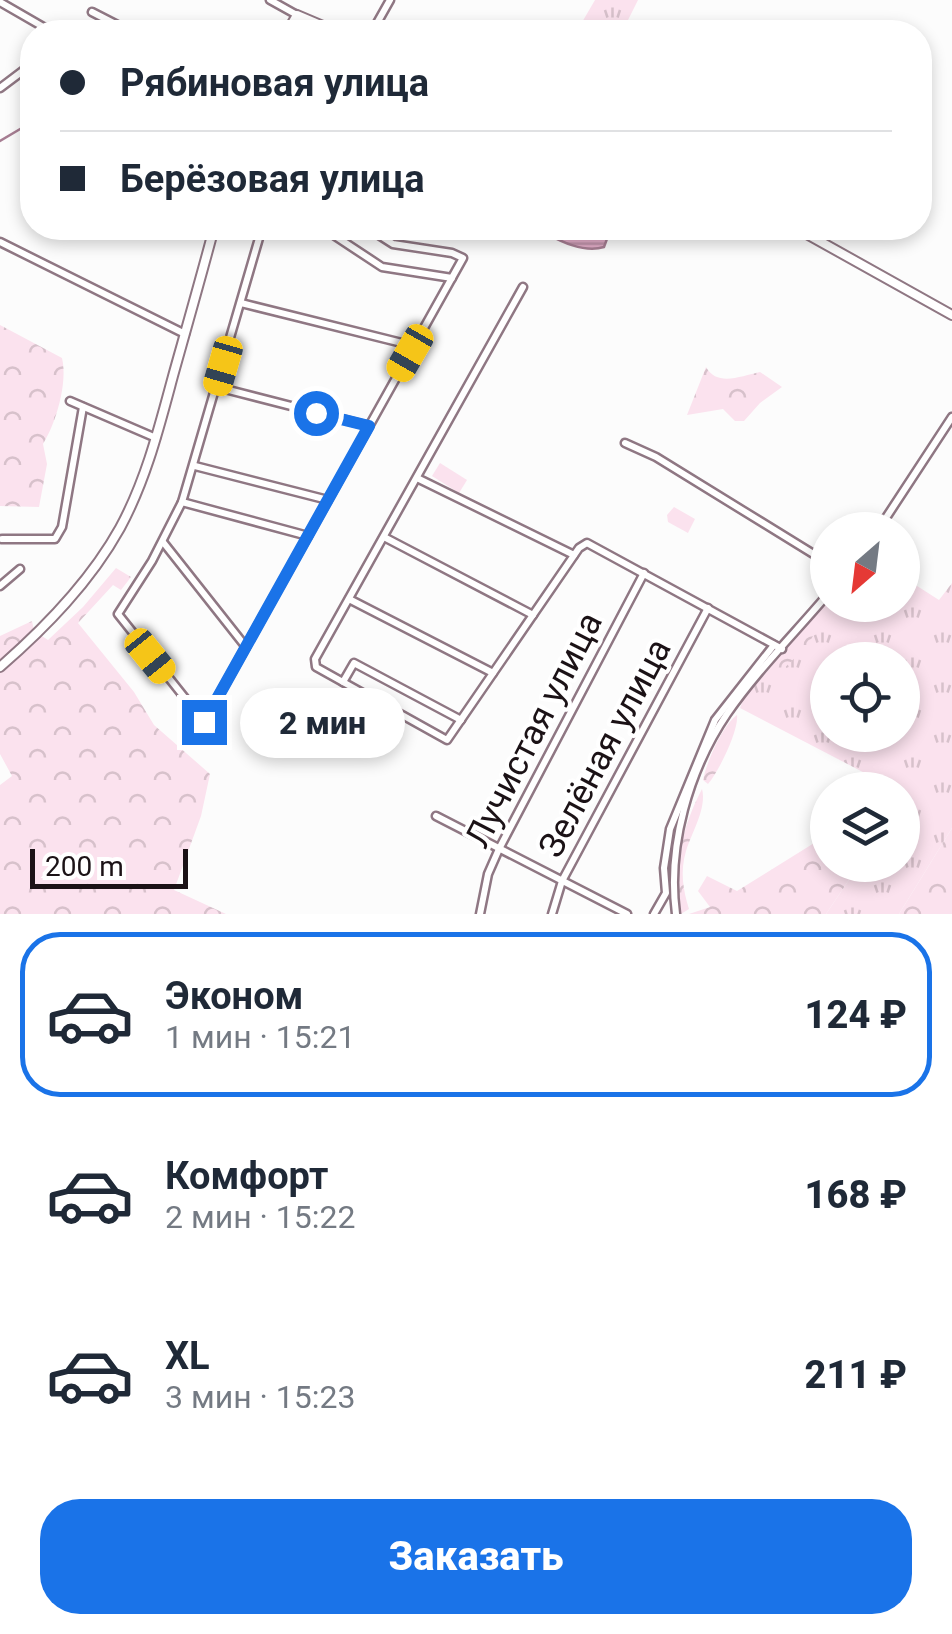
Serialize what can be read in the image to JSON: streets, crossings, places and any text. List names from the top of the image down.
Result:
{
  "streets": {
    "street": ["Лучистая улица", "Зелёная улица"]
  },
  "scale_bar": "200 m",
  "north": "bottom left",
  "page": {
    "banner": ["Рябиновая улица", "Берёзовая улица"],
    "bubble": "2 мин",
    "scale": "200 m",
    "list": [
      {
        "name": "Эконом",
        "note": "1 мин · 15:21",
        "value": "124 ₽"
      },
      {
        "name": "Комфорт",
        "note": "2 мин · 15:22",
        "value": "168 ₽"
      },
      {
        "name": "XL",
        "note": "3 мин · 15:23",
        "value": "211 ₽"
      }
    ],
    "buttons": "Заказать"
  }
}
